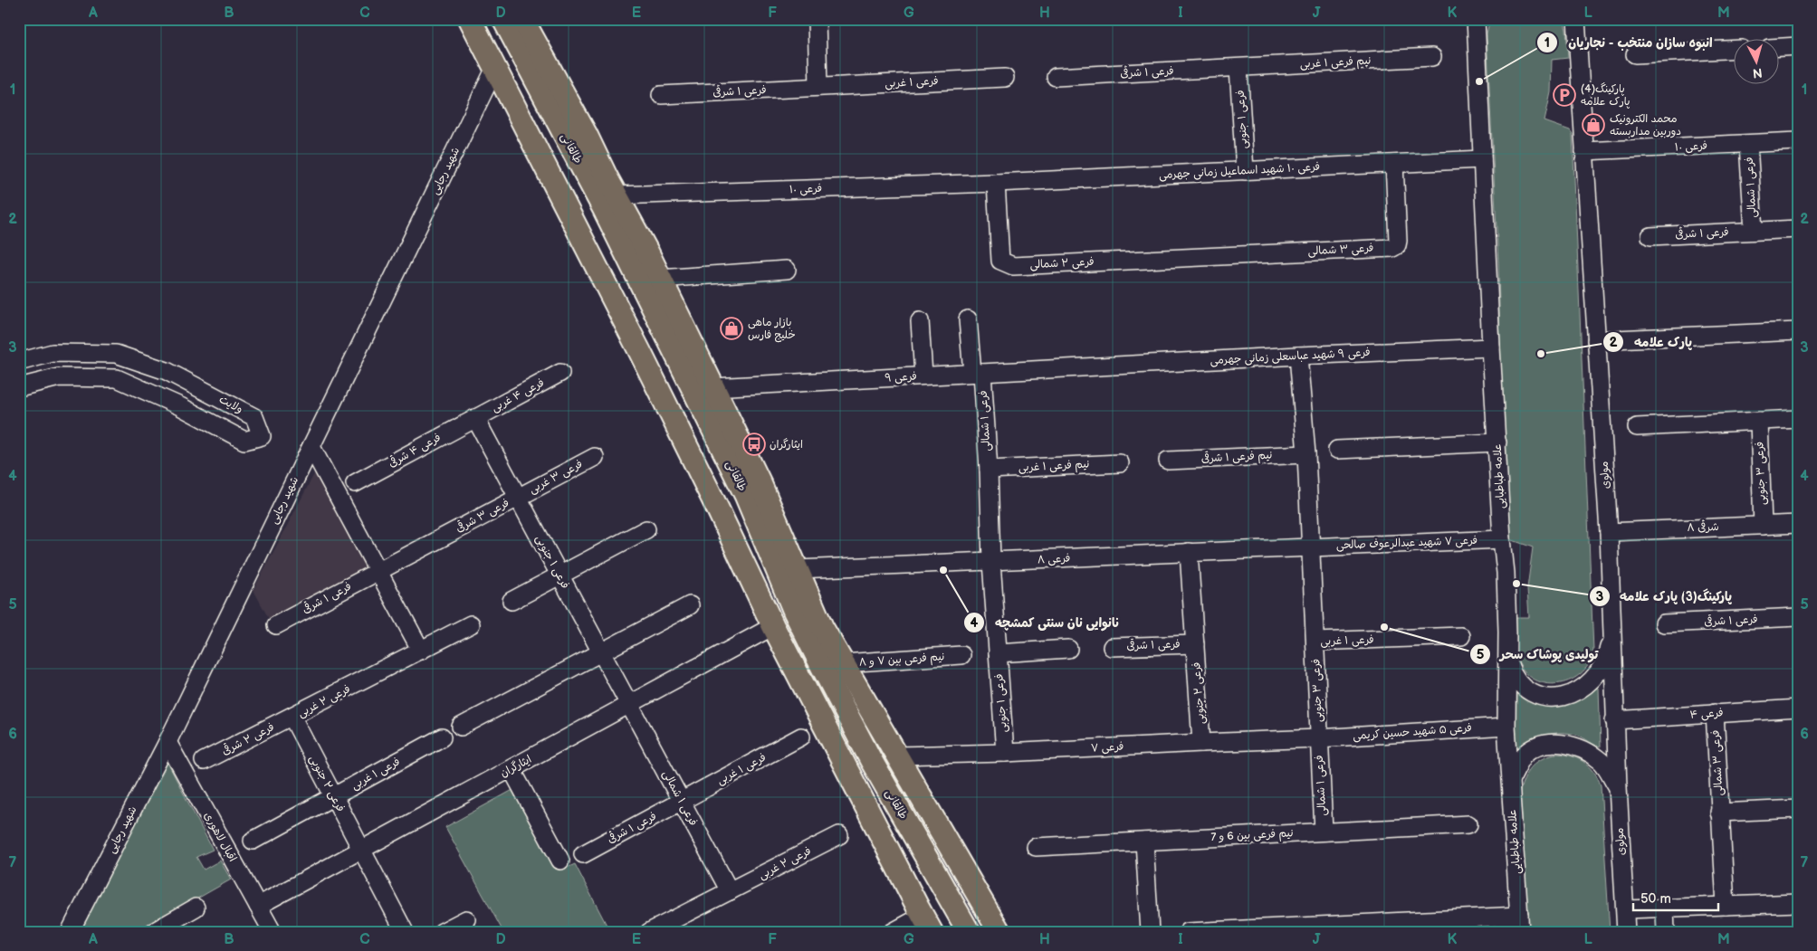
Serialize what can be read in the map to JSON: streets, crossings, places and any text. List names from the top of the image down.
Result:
{
  "streets": {
    "main road": ["طالقانی"],
    "street": [
      "نیم فرعی ۱ غربی",
      "فرعی ۱ شرقی",
      "فرعی ۱ غربی",
      "فرعی ۱ جنوبی",
      "فرعی ۱۰",
      "شهید رجایی",
      "فرعی ۱۰ شهید اسماعیل زمانی جهرمی",
      "فرعی ۱ شمالی",
      "فرعی ۳ شمالی",
      "فرعی ۲ شمالی",
      "فرعی ۹ شهید عباسعلی زمانی جهرمی",
      "فرعی ۹",
      "فرعی ۴ غربی",
      "ولایت",
      "فرعی ۴ شرقی",
      "نیم فرعی ۱ شرقی",
      "فرعی ۳ جنوبی",
      "مولوی",
      "علامه طباطبایی",
      "فرعی ۳ غربی",
      "فرعی ۳ شرقی",
      "۸ شرقی",
      "فرعی ۷ شهید عبدالرعوف صالحی",
      "فرعی ۸",
      "نیم فرعی بین ۷ و ۸",
      "فرعی ۲ جنوبی",
      "فرعی ۲ غربی",
      "فرعی ۴",
      "فرعی ۵ شهید حسین کریمی",
      "فرعی ۲ شرقی",
      "فرعی ۷",
      "ایثارگران",
      "نیم فرعی بین 6 و 7",
      "اقبال لاهوری"
    ]
  },
  "crossings": [
    ["نیم فرعی ۱ غربی", "فرعی ۱ شرقی"],
    ["نیم فرعی ۱ غربی", "فرعی ۱ جنوبی"],
    ["نیم فرعی ۱ غربی", "فرعی ۱ شمالی"],
    ["فرعی ۱ شرقی", "فرعی ۱ غربی"],
    ["فرعی ۱ شرقی", "فرعی ۱ جنوبی"],
    ["فرعی ۱ شرقی", "فرعی ۱ شمالی"],
    ["فرعی ۱ شرقی", "فرعی ۳ شرقی"],
    ["فرعی ۱ شرقی", "فرعی ۲ جنوبی"],
    ["فرعی ۱ غربی", "فرعی ۱ شمالی"],
    ["فرعی ۱ غربی", "فرعی ۳ جنوبی"],
    ["فرعی ۱ غربی", "فرعی ۲ جنوبی"],
    ["فرعی ۱ جنوبی", "فرعی ۱۰ شهید اسماعیل زمانی جهرمی"],
    ["فرعی ۱ جنوبی", "فرعی ۱ شمالی"],
    ["فرعی ۱ جنوبی", "فرعی ۴ غربی"],
    ["فرعی ۱ جنوبی", "فرعی ۴ شرقی"],
    ["فرعی ۱ جنوبی", "فرعی ۳ غربی"],
    ["فرعی ۱ جنوبی", "فرعی ۳ شرقی"],
    ["فرعی ۱ جنوبی", "فرعی ۷"],
    ["فرعی ۱ جنوبی", "ایثارگران"],
    ["فرعی ۱۰", "فرعی ۱۰ شهید اسماعیل زمانی جهرمی"],
    ["فرعی ۱۰", "فرعی ۱ شمالی"],
    ["فرعی ۱۰", "فرعی ۲ شمالی"],
    ["فرعی ۱۰", "مولوی"],
    ["شهید رجایی", "اقبال لاهوری"],
    ["فرعی ۱۰ شهید اسماعیل زمانی جهرمی", "فرعی ۳ شمالی"],
    ["فرعی ۱۰ شهید اسماعیل زمانی جهرمی", "فرعی ۲ شمالی"],
    ["فرعی ۱۰ شهید اسماعیل زمانی جهرمی", "علامه طباطبایی"],
    ["فرعی ۱ شمالی", "فرعی ۹"],
    ["فرعی ۱ شمالی", "فرعی ۳ جنوبی"],
    ["فرعی ۱ شمالی", "فرعی ۲ غربی"],
    ["فرعی ۱ شمالی", "فرعی ۵ شهید حسین کریمی"],
    ["فرعی ۱ شمالی", "فرعی ۷"],
    ["فرعی ۱ شمالی", "ایثارگران"],
    ["فرعی ۱ شمالی", "نیم فرعی بین 6 و 7"],
    ["فرعی ۳ شمالی", "فرعی ۲ شمالی"],
    ["فرعی ۳ شمالی", "فرعی ۴"],
    ["فرعی ۹ شهید عباسعلی زمانی جهرمی", "فرعی ۹"],
    ["فرعی ۹ شهید عباسعلی زمانی جهرمی", "علامه طباطبایی"],
    ["فرعی ۴ غربی", "فرعی ۴ شرقی"],
    ["فرعی ۳ جنوبی", "۸ شرقی"],
    ["فرعی ۳ جنوبی", "فرعی ۵ شهید حسین کریمی"],
    ["فرعی ۳ جنوبی", "فرعی ۷"],
    ["مولوی", "۸ شرقی"],
    ["مولوی", "فرعی ۴"],
    ["علامه طباطبایی", "فرعی ۷ شهید عبدالرعوف صالحی"],
    ["علامه طباطبایی", "فرعی ۵ شهید حسین کریمی"],
    ["فرعی ۳ غربی", "فرعی ۳ شرقی"],
    ["فرعی ۷ شهید عبدالرعوف صالحی", "فرعی ۸"],
    ["فرعی ۸", "فرعی ۲ جنوبی"],
    ["فرعی ۲ جنوبی", "فرعی ۲ غربی"],
    ["فرعی ۲ جنوبی", "فرعی ۲ شرقی"],
    ["فرعی ۲ جنوبی", "فرعی ۷"],
    ["فرعی ۲ جنوبی", "ایثارگران"],
    ["فرعی ۲ غربی", "فرعی ۲ شرقی"],
    ["فرعی ۵ شهید حسین کریمی", "فرعی ۷"],
    ["ایثارگران", "اقبال لاهوری"]
  ],
  "places": {
    "other": [
      "انبوه سازان منتخب - نجاریان",
      "پارک علامه",
      "نانوایی نان سنتی کمشچه",
      "پارکینگ(3) پارک علامه",
      "تولیدی پوشاک سحر"
    ],
    "parking": ["پارکینگ(4) پارک علامه"],
    "shop": ["محمد الکترونیک دوربین مداربسته", "بازار ماهی خلیج فارس"],
    "bus stop": ["ایثارگران"]
  },
  "scale_bar": "50 m",
  "north": "bottom",
  "grid": {
    "columns": [
      "A",
      "B",
      "C",
      "D",
      "E",
      "F",
      "G",
      "H",
      "I",
      "J",
      "K",
      "L",
      "M"
    ],
    "rows": [
      "1",
      "2",
      "3",
      "4",
      "5",
      "6",
      "7"
    ]
  }
}
